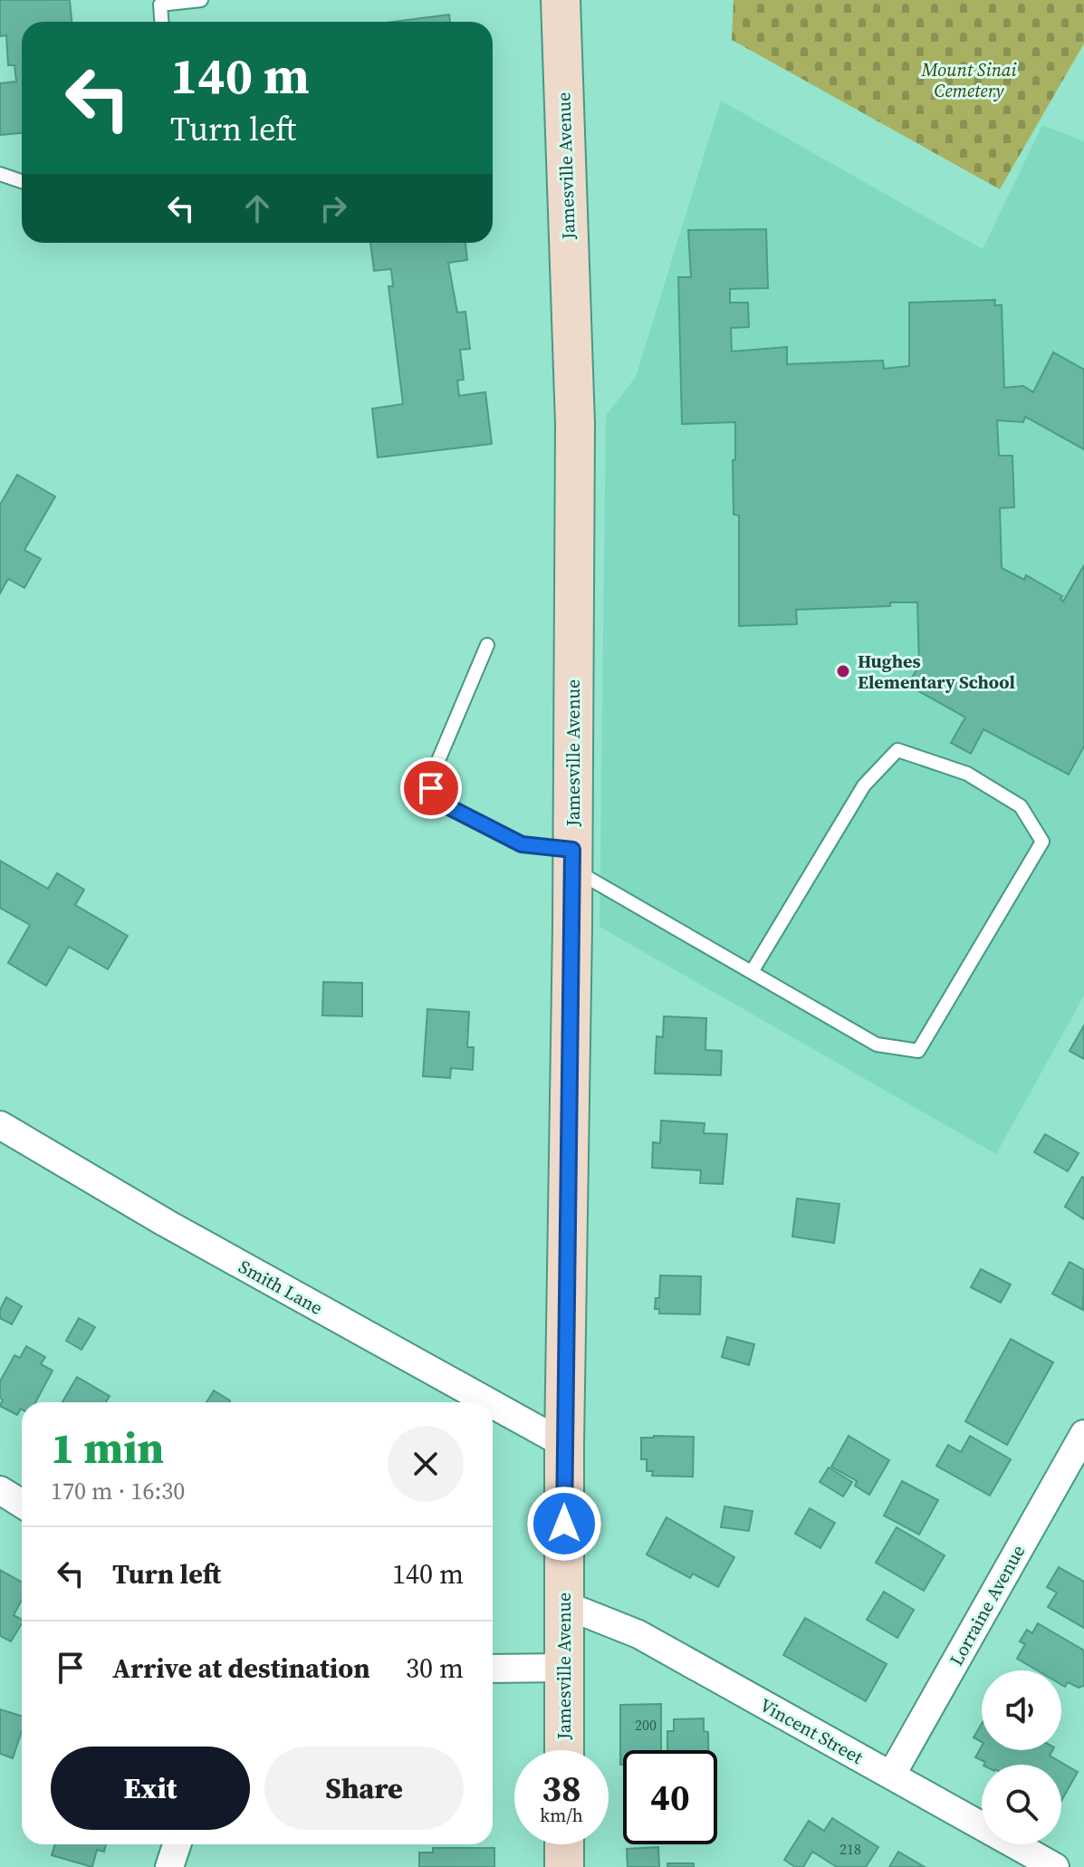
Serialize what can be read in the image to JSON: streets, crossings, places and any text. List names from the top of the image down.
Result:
{
  "streets": {
    "street": [
      "Jamesville Avenue",
      "Smith Lane",
      "Lorraine Avenue",
      "Vincent Street"
    ]
  },
  "crossings": [
    ["Jamesville Avenue", "Smith Lane"],
    ["Jamesville Avenue", "Vincent Street"],
    ["Lorraine Avenue", "Vincent Street"]
  ],
  "parks": ["Mount Sinai Cemetery"],
  "places": ["Hughes Elementary School"],
  "house_numbers": ["200", "218"],
  "page": {
    "turn": ["140 m", "Turn left"],
    "heading": ["1 min", "170 m · 16:30"],
    "list": [
      {
        "name": "Turn left",
        "value": "140 m"
      },
      {
        "name": "Arrive at destination",
        "value": "30 m"
      }
    ],
    "buttons": ["Exit", "Share"],
    "speed": "38 km/h",
    "limit": "40"
  }
}
